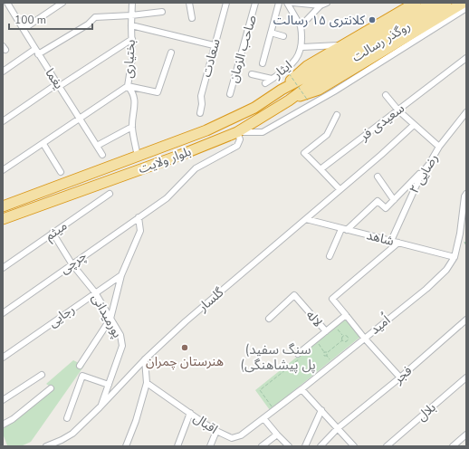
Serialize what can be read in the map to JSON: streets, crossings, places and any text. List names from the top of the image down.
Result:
{
  "streets": {
    "highway": ["روگذر رسالت", "بلوار ولایت"],
    "street": [
      "صاحب الزمان",
      "سعادت",
      "بختیاری",
      "ایثار",
      "یغما",
      "سعیدی فر",
      "رضایی ۲",
      "میثم",
      "شاهد",
      "چرچی",
      "گلسار",
      "رجایی",
      "پورمیدانی",
      "لاله",
      "اُمید",
      "فجر",
      "بلال",
      "اقبال"
    ]
  },
  "crossings": [
    ["روگذر رسالت", "بلوار ولایت"],
    ["بختیاری", "بلوار ولایت"],
    ["بلوار ولایت", "چرچی"],
    ["رضایی ۲", "شاهد"],
    ["میثم", "پورمیدانی"],
    ["شاهد", "گلسار"],
    ["شاهد", "لاله"],
    ["شاهد", "اُمید"],
    ["چرچی", "پورمیدانی"],
    ["گلسار", "پورمیدانی"],
    ["رجایی", "پورمیدانی"],
    ["اُمید", "اقبال"]
  ],
  "districts": ["(سنگ سفید (پل پیشاهنگی"],
  "places": ["کلانتری ۱۵ رسالت", "هنرستان چمران"],
  "scale_bar": "100 m"
}
